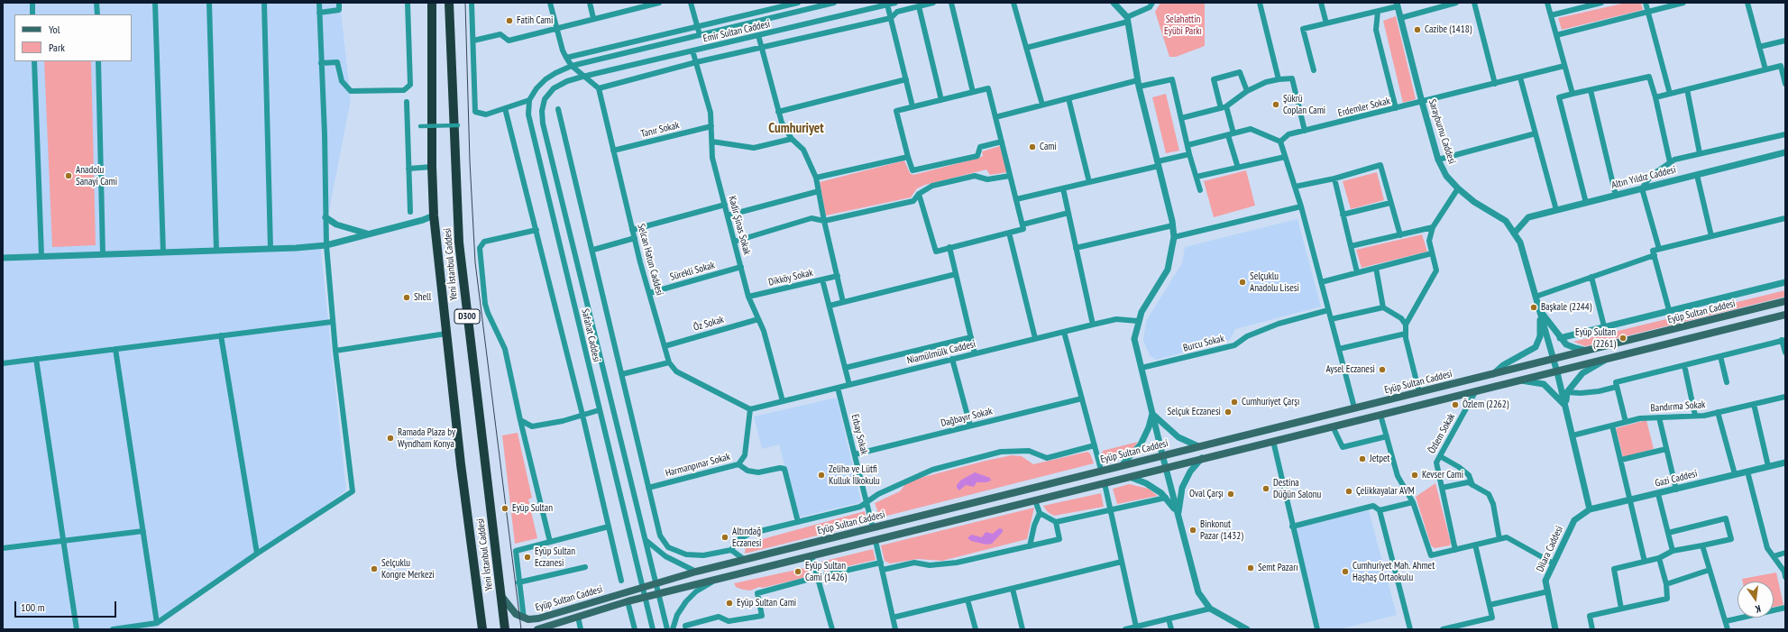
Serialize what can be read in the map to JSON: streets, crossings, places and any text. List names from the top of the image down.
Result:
{
  "streets": {
    "highway": ["Yeni İstanbul Caddesi", "D300"],
    "main road": ["Eyüp Sultan Caddesi"],
    "street": [
      "Emir Sultan Caddesi",
      "Erdemler Sokak",
      "Tanır Sokak",
      "Sarayburnu Caddesi",
      "Altın Yıldız Caddesi",
      "Kadir Şinas Sokak",
      "Selcan Hatun Caddesi",
      "Sürekli Sokak",
      "Dikköy Sokak",
      "Öz Sokak",
      "Safahat Caddesi",
      "Burcu Sokak",
      "Niamülmülk Caddesi",
      "Bandırma Sokak",
      "Dağbayır Sokak",
      "Özlem Sokak",
      "Erbay Sokak",
      "Harmanpınar Sokak",
      "Gazi Caddesi",
      "Dilara Caddesi"
    ]
  },
  "crossings": [
    ["Emir Sultan Caddesi", "Kadir Şinas Sokak"],
    ["Emir Sultan Caddesi", "Safahat Caddesi"],
    ["Erdemler Sokak", "Sarayburnu Caddesi"],
    ["Tanır Sokak", "Kadir Şinas Sokak"],
    ["Tanır Sokak", "Selcan Hatun Caddesi"],
    ["Sarayburnu Caddesi", "Altın Yıldız Caddesi"],
    ["Sarayburnu Caddesi", "Eyüp Sultan Caddesi"],
    ["Sarayburnu Caddesi", "Bandırma Sokak"],
    ["Sarayburnu Caddesi", "Gazi Caddesi"],
    ["Kadir Şinas Sokak", "Sürekli Sokak"],
    ["Kadir Şinas Sokak", "Dikköy Sokak"],
    ["Kadir Şinas Sokak", "Öz Sokak"],
    ["Kadir Şinas Sokak", "Niamülmülk Caddesi"],
    ["Selcan Hatun Caddesi", "Sürekli Sokak"],
    ["Selcan Hatun Caddesi", "Öz Sokak"],
    ["Yeni İstanbul Caddesi", "Eyüp Sultan Caddesi"],
    ["Eyüp Sultan Caddesi", "Safahat Caddesi"],
    ["Eyüp Sultan Caddesi", "Özlem Sokak"],
    ["Eyüp Sultan Caddesi", "Erbay Sokak"],
    ["Niamülmülk Caddesi", "Erbay Sokak"],
    ["Niamülmülk Caddesi", "Harmanpınar Sokak"],
    ["Dağbayır Sokak", "Erbay Sokak"],
    ["Gazi Caddesi", "Dilara Caddesi"]
  ],
  "districts": ["Cumhuriyet"],
  "parks": ["Selahattin Eyübi Parkı"],
  "places": [
    "Fatih Cami",
    "Cazibe (1418)",
    "Şükrü Coplan Cami",
    "Cami",
    "Anadolu Sanayi Cami",
    "Selçuklu Anadolu Lisesi",
    "Shell",
    "Başkale (2244)",
    "Eyüp Sultan (2261)",
    "Aysel Eczanesi",
    "Cumhuriyet Çarşı",
    "Özlem (2262)",
    "Selçuk Eczanesi",
    "Ramada Plaza by Wyndham Konya",
    "Jetpet",
    "Zeliha ve Lütfi Kulluk İlkokulu",
    "Kevser Cami",
    "Destina Düğün Salonu",
    "Çelikkayalar AVM",
    "Oval Çarşı",
    "Eyüp Sultan",
    "Binkonut Pazar (1432)",
    "Altındağ Eczanesi",
    "Eyüp Sultan Eczanesi",
    "Semt Pazarı",
    "Selçuklu Kongre Merkezi",
    "Eyüp Sultan Cami (1426)",
    "Cumhuriyet Mah. Ahmet Haşhaş Ortaokulu",
    "Eyüp Sultan Cami"
  ],
  "legend": ["Yol", "Park"],
  "scale_bar": "100 m",
  "north": "bottom"
}
